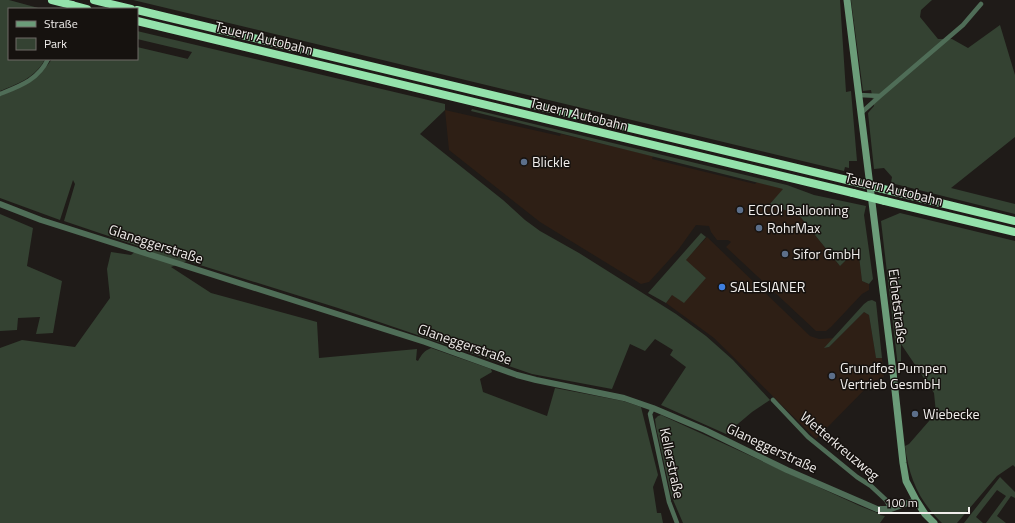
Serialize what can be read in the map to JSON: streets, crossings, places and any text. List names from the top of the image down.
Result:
{
  "streets": {
    "highway": ["Tauern Autobahn"],
    "main road": ["Eichetstraße"],
    "street": ["Glaneggerstraße", "Wetterkreuzweg", "Kellerstraße"]
  },
  "crossings": [
    ["Glaneggerstraße", "Eichetstraße"],
    ["Glaneggerstraße", "Wetterkreuzweg"],
    ["Glaneggerstraße", "Kellerstraße"]
  ],
  "places": [
    "Blickle",
    "ECCO! Ballooning",
    "RohrMax",
    "Sifor GmbH",
    "SALESIANER",
    "Grundfos Pumpen Vertrieb GesmbH",
    "Wiebecke"
  ],
  "legend": ["Straße", "Park"],
  "scale_bar": "100 m"
}
